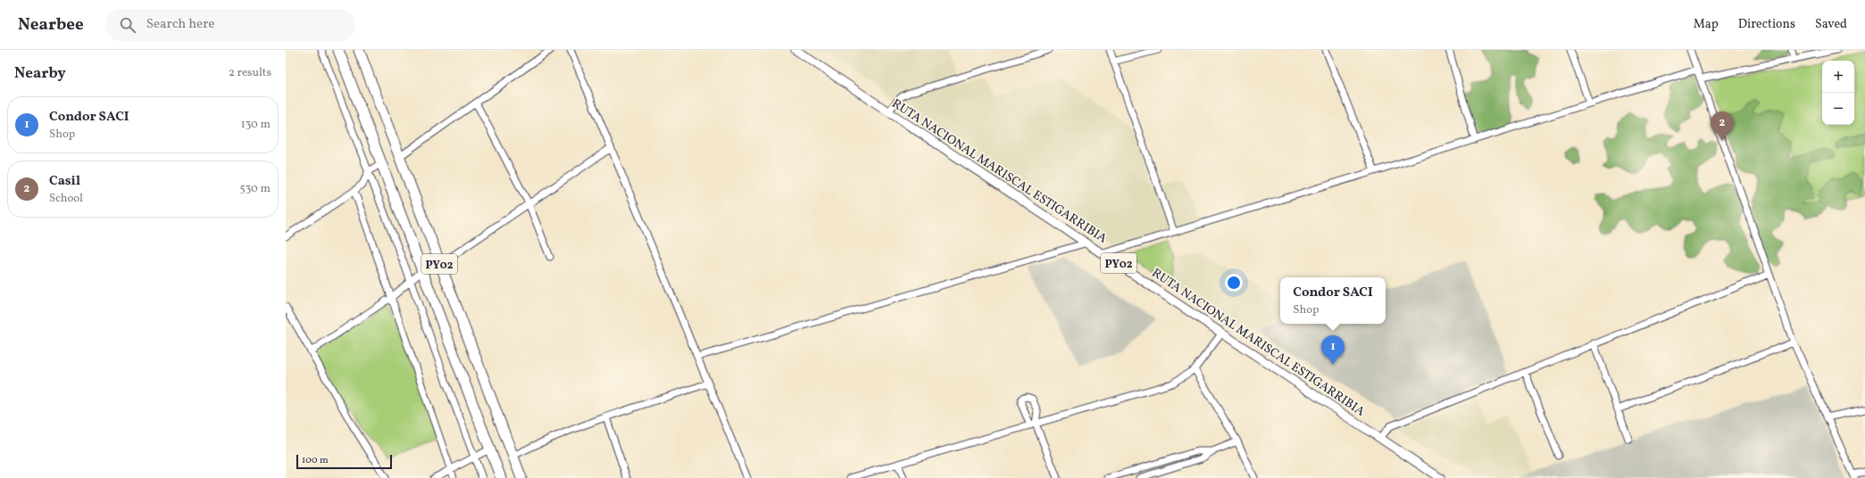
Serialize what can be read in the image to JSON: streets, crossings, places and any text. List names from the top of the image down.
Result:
{
  "streets": {
    "highway": ["PY02"],
    "main road": ["RUTA NACIONAL MARISCAL ESTIGARRIBIA"]
  },
  "scale_bar": "100 m",
  "page": {
    "header": "Nearbee",
    "search": "Search here",
    "nav": ["Map", "Directions", "Saved"],
    "heading": ["Nearby", "2 results"],
    "map_buttons": ["+", "−"],
    "list": [
      {
        "mark": "1",
        "name": "Condor SACI",
        "note": "Shop",
        "value": "130 m"
      },
      {
        "mark": "2",
        "name": "Casil",
        "note": "School",
        "value": "530 m"
      }
    ],
    "pins": ["2", "1"],
    "popup": ["Condor SACI", "Shop"],
    "scale": "100 m"
  }
}
